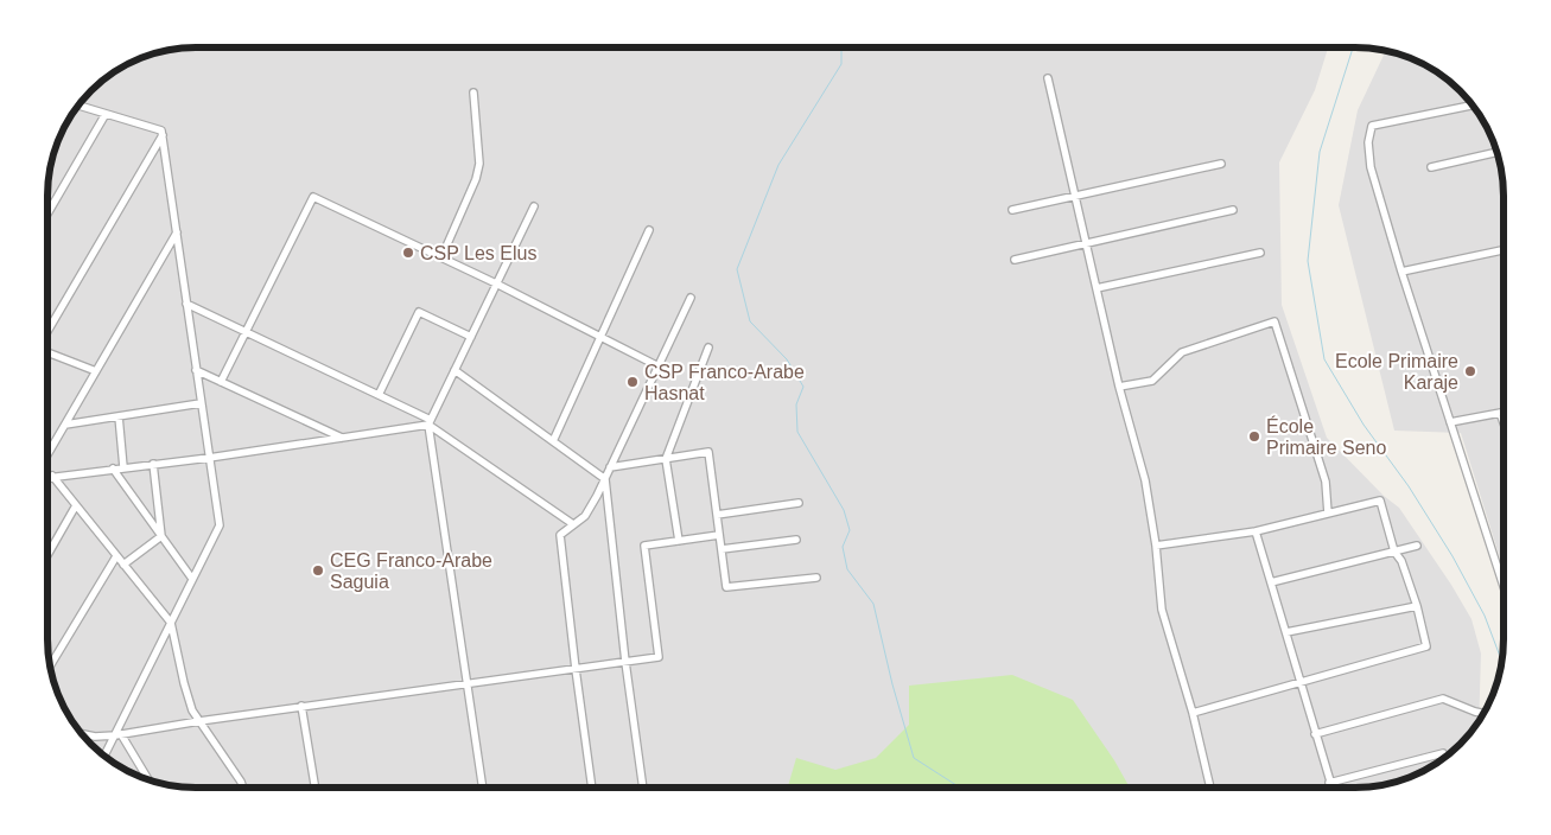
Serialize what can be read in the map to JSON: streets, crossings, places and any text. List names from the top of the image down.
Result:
{
  "places": [
    "CSP Les Elus",
    "Ecole Primaire Karaje",
    "CSP Franco-Arabe Hasnat",
    "École Primaire Seno",
    "CEG Franco-Arabe Saguia"
  ]
}
